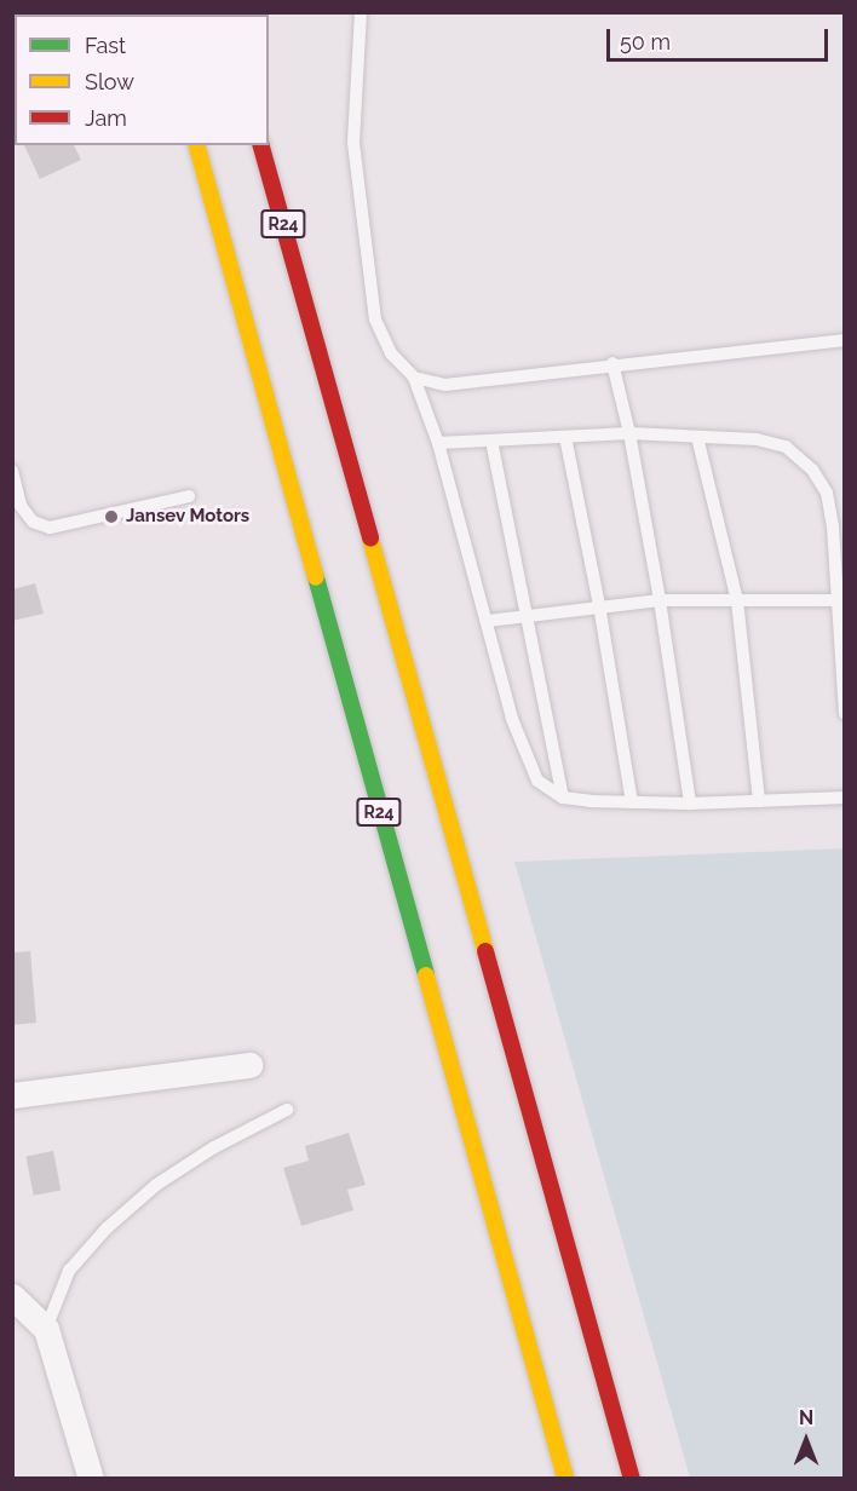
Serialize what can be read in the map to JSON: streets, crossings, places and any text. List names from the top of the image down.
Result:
{
  "streets": {
    "main road": ["R24"]
  },
  "places": ["Jansev Motors"],
  "legend": ["Fast", "Slow", "Jam"],
  "scale_bar": "50 m",
  "north": "top"
}
